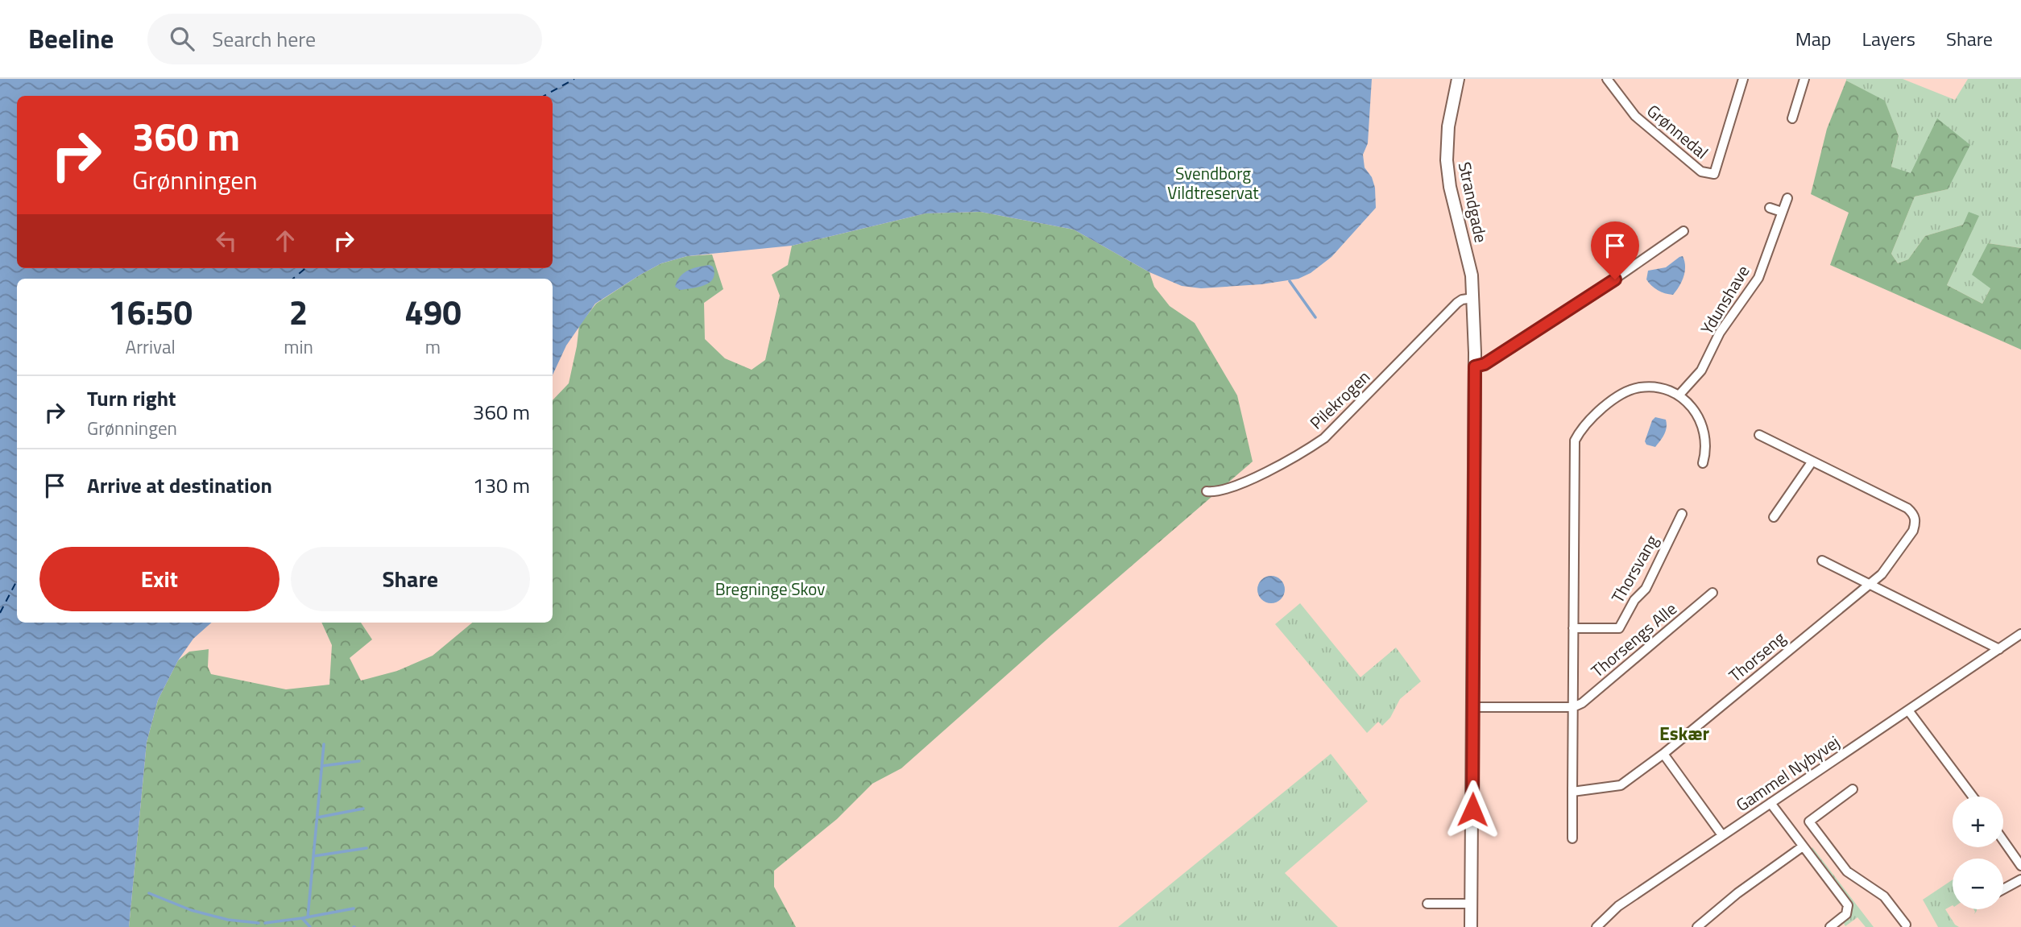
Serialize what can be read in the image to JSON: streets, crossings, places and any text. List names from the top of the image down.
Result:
{
  "streets": {
    "street": [
      "Grønnedal",
      "Strandgade",
      "Ydunshave",
      "Pilekrogen",
      "Thorsvang",
      "Thorsengs Alle",
      "Thorseng",
      "Gammel Nybyvej"
    ]
  },
  "crossings": [
    ["Strandgade", "Pilekrogen"]
  ],
  "districts": ["Eskær"],
  "parks": ["Svendborg Vildtreservat", "Bregninge Skov"],
  "page": {
    "header": "Beeline",
    "search": "Search here",
    "nav": ["Map", "Layers", "Share"],
    "turn": ["360 m", "Grønningen"],
    "eta": [
      "16:50",
      "Arrival",
      "2",
      "min",
      "490",
      "m"
    ],
    "list": [
      {
        "name": "Turn right",
        "note": "Grønningen",
        "value": "360 m"
      },
      {
        "name": "Arrive at destination",
        "value": "130 m"
      }
    ],
    "buttons": ["Exit", "Share"],
    "map_buttons": ["+", "−"]
  }
}
